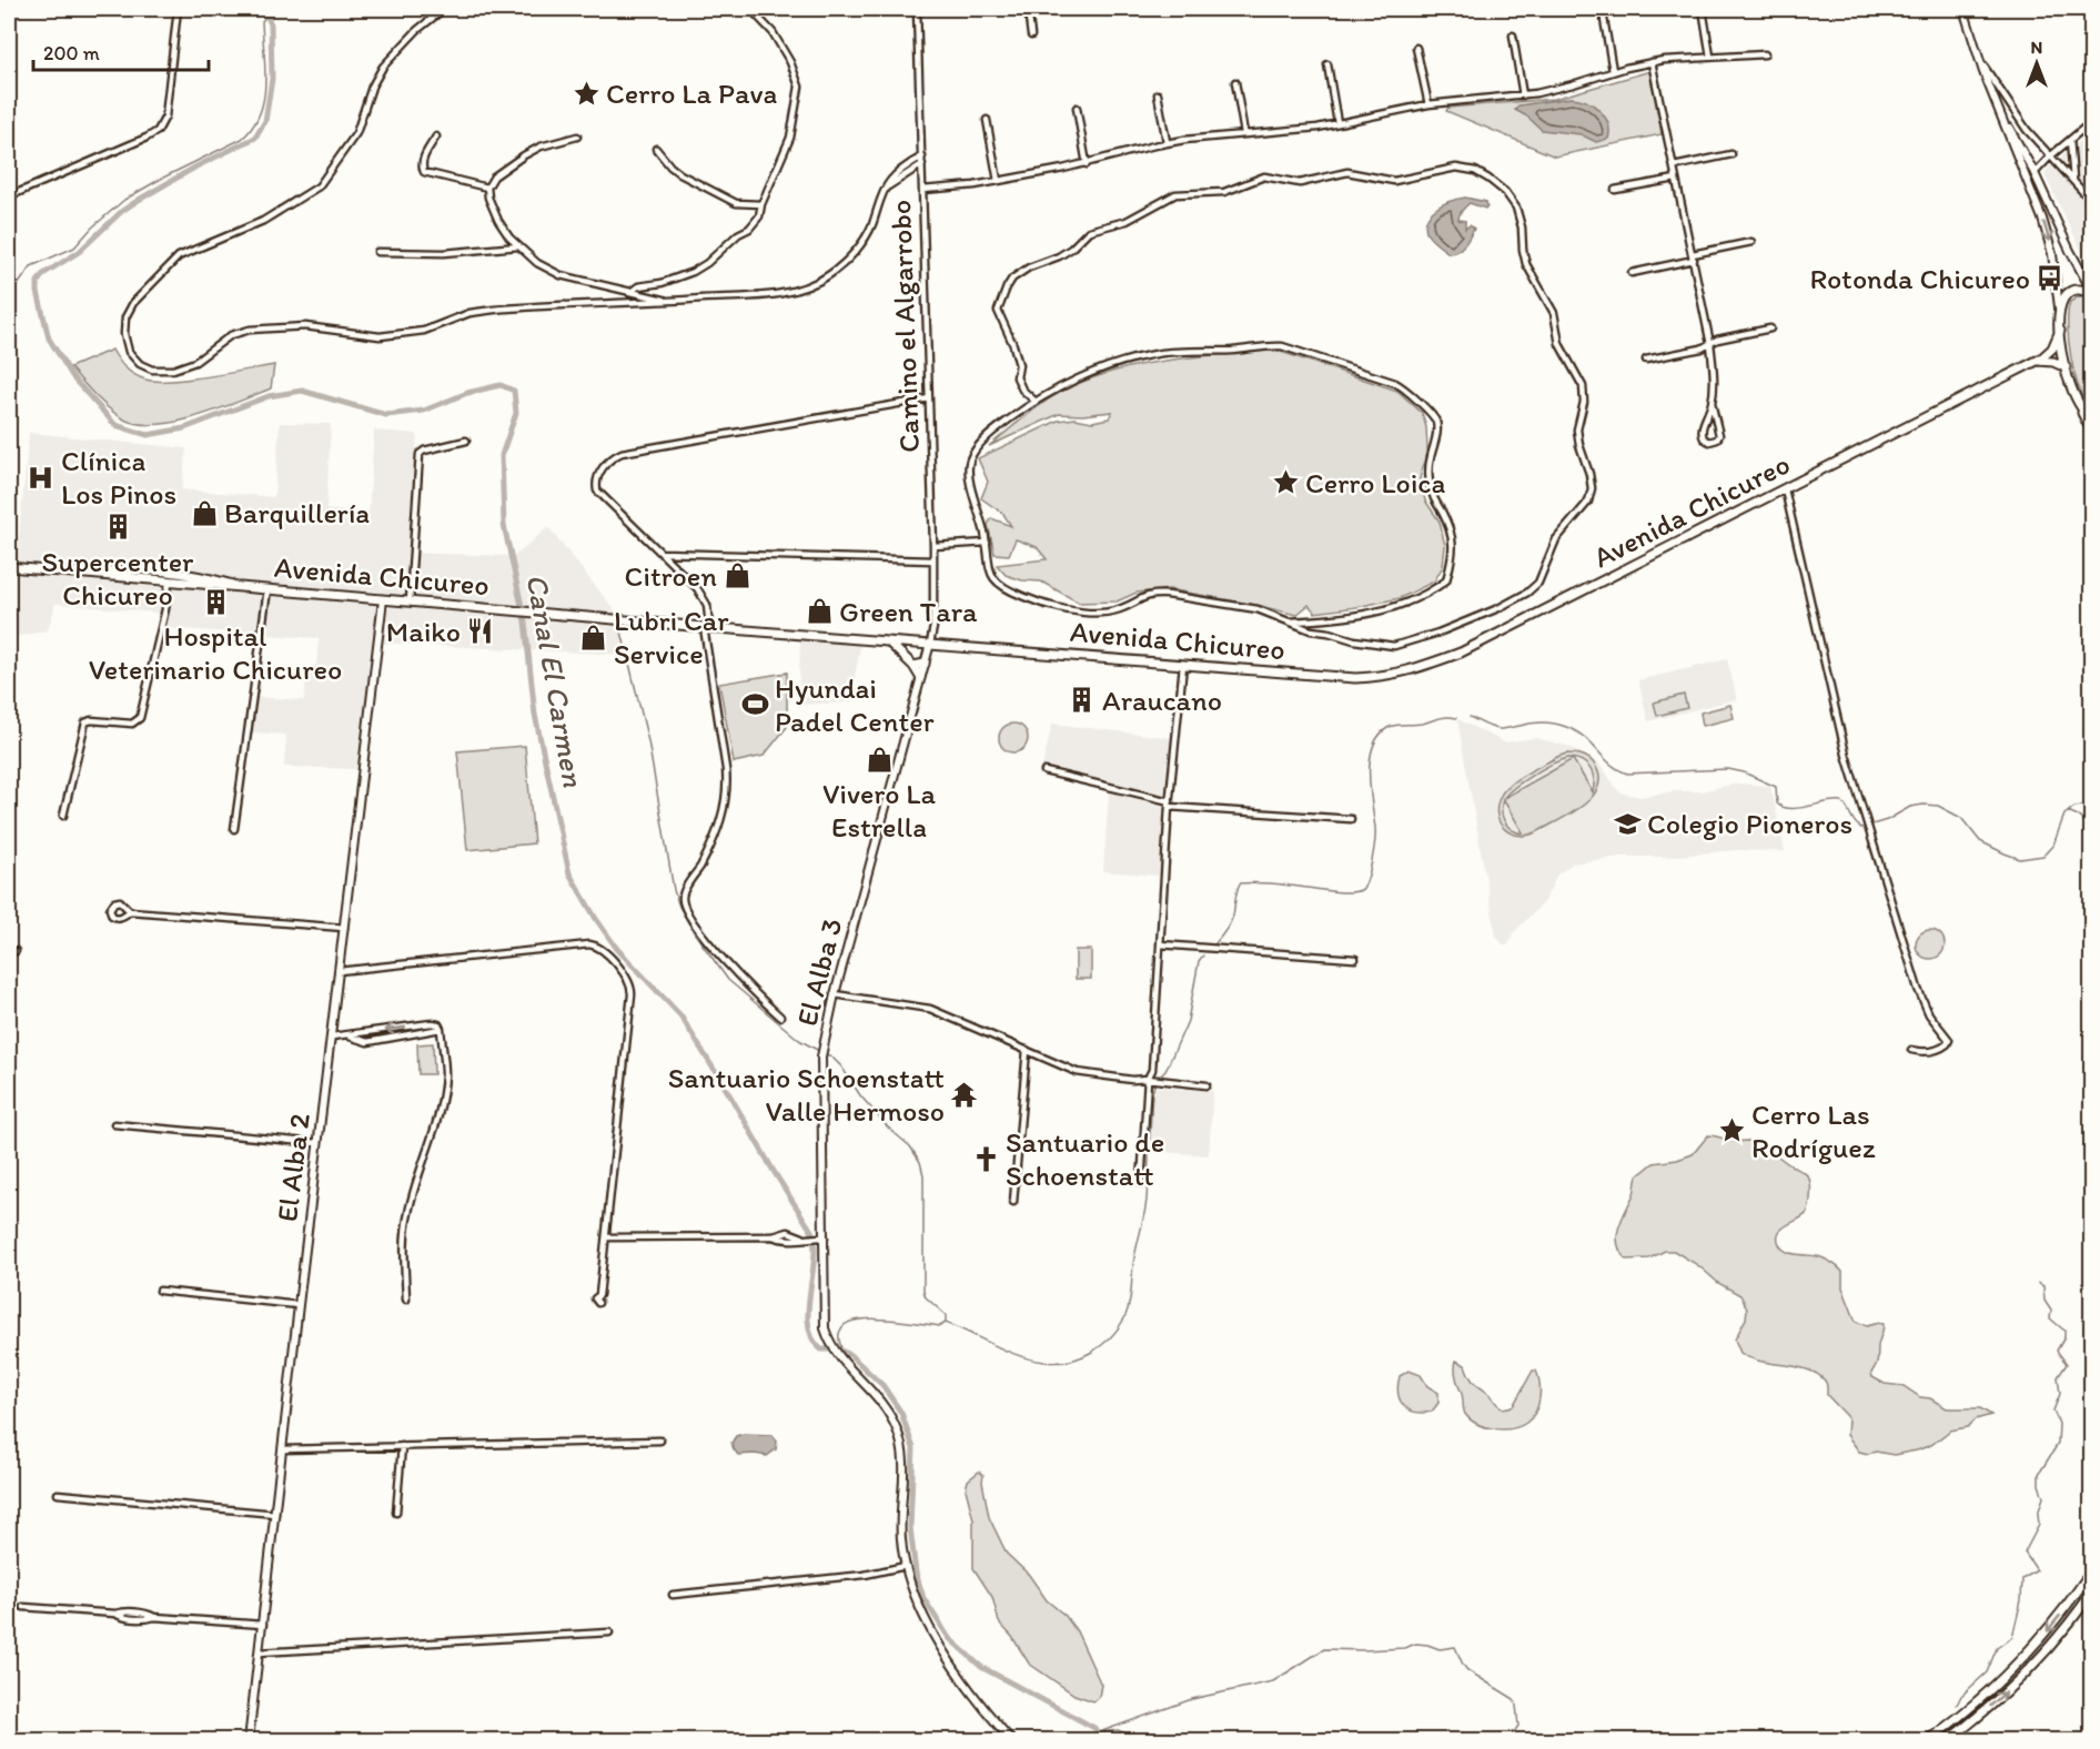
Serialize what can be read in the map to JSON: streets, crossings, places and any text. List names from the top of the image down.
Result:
{
  "streets": {
    "main road": ["Avenida Chicureo"],
    "street": ["Camino el Algarrobo", "El Alba 3", "El Alba 2"]
  },
  "crossings": [
    ["Camino el Algarrobo", "Avenida Chicureo"],
    ["Camino el Algarrobo", "El Alba 3"],
    ["Avenida Chicureo", "El Alba 3"],
    ["Avenida Chicureo", "El Alba 2"]
  ],
  "water": ["Canal El Carmen"],
  "places": {
    "place": ["Cerro La Pava", "Cerro Loica", "Cerro Las Rodríguez"],
    "bus stop": ["Rotonda Chicureo"],
    "hospital": ["Clínica Los Pinos"],
    "shop": [
      "Barquillería",
      "Citroen",
      "Green Tara",
      "Lubri Car Service",
      "Vivero La Estrella"
    ],
    "building": ["Supercenter Chicureo", "Hospital Veterinario Chicureo", "Araucano"],
    "restaurant": ["Maiko"],
    "sports": ["Hyundai Padel Center"],
    "school or university": ["Colegio Pioneros"],
    "temple": ["Santuario Schoenstatt Valle Hermoso"],
    "church": ["Santuario de Schoenstatt"]
  },
  "scale_bar": "200 m",
  "north": "top"
}
